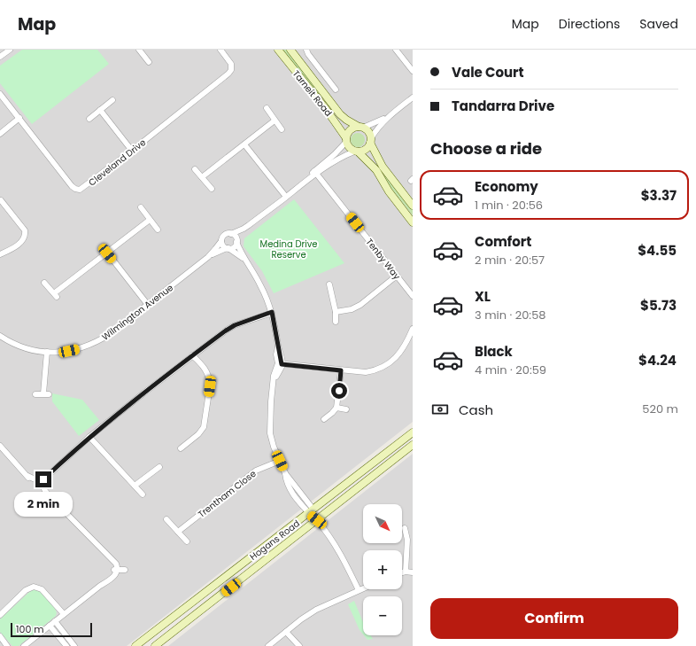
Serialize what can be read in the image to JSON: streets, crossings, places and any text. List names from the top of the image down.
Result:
{
  "streets": {
    "street": [
      "Tarneit Road",
      "Cleveland Drive",
      "Tenby Way",
      "Wilmington Avenue",
      "Trentham Close",
      "Hogans Road"
    ]
  },
  "parks": ["Medina Drive Reserve"],
  "scale_bar": "100 m",
  "north": "bottom right",
  "page": {
    "header": "Map",
    "nav": ["Map", "Directions", "Saved"],
    "banner": ["Vale Court", "Tandarra Drive"],
    "heading": "Choose a ride",
    "list": [
      {
        "name": "Economy",
        "note": "1 min · 20:56",
        "value": "$3.37"
      },
      {
        "name": "Comfort",
        "note": "2 min · 20:57",
        "value": "$4.55"
      },
      {
        "name": "XL",
        "note": "3 min · 20:58",
        "value": "$5.73"
      },
      {
        "name": "Black",
        "note": "4 min · 20:59",
        "value": "$4.24"
      }
    ],
    "pay": ["Cash", "520 m"],
    "bubble": "2 min",
    "map_buttons": ["+", "−"],
    "buttons": "Confirm",
    "scale": "100 m"
  }
}
